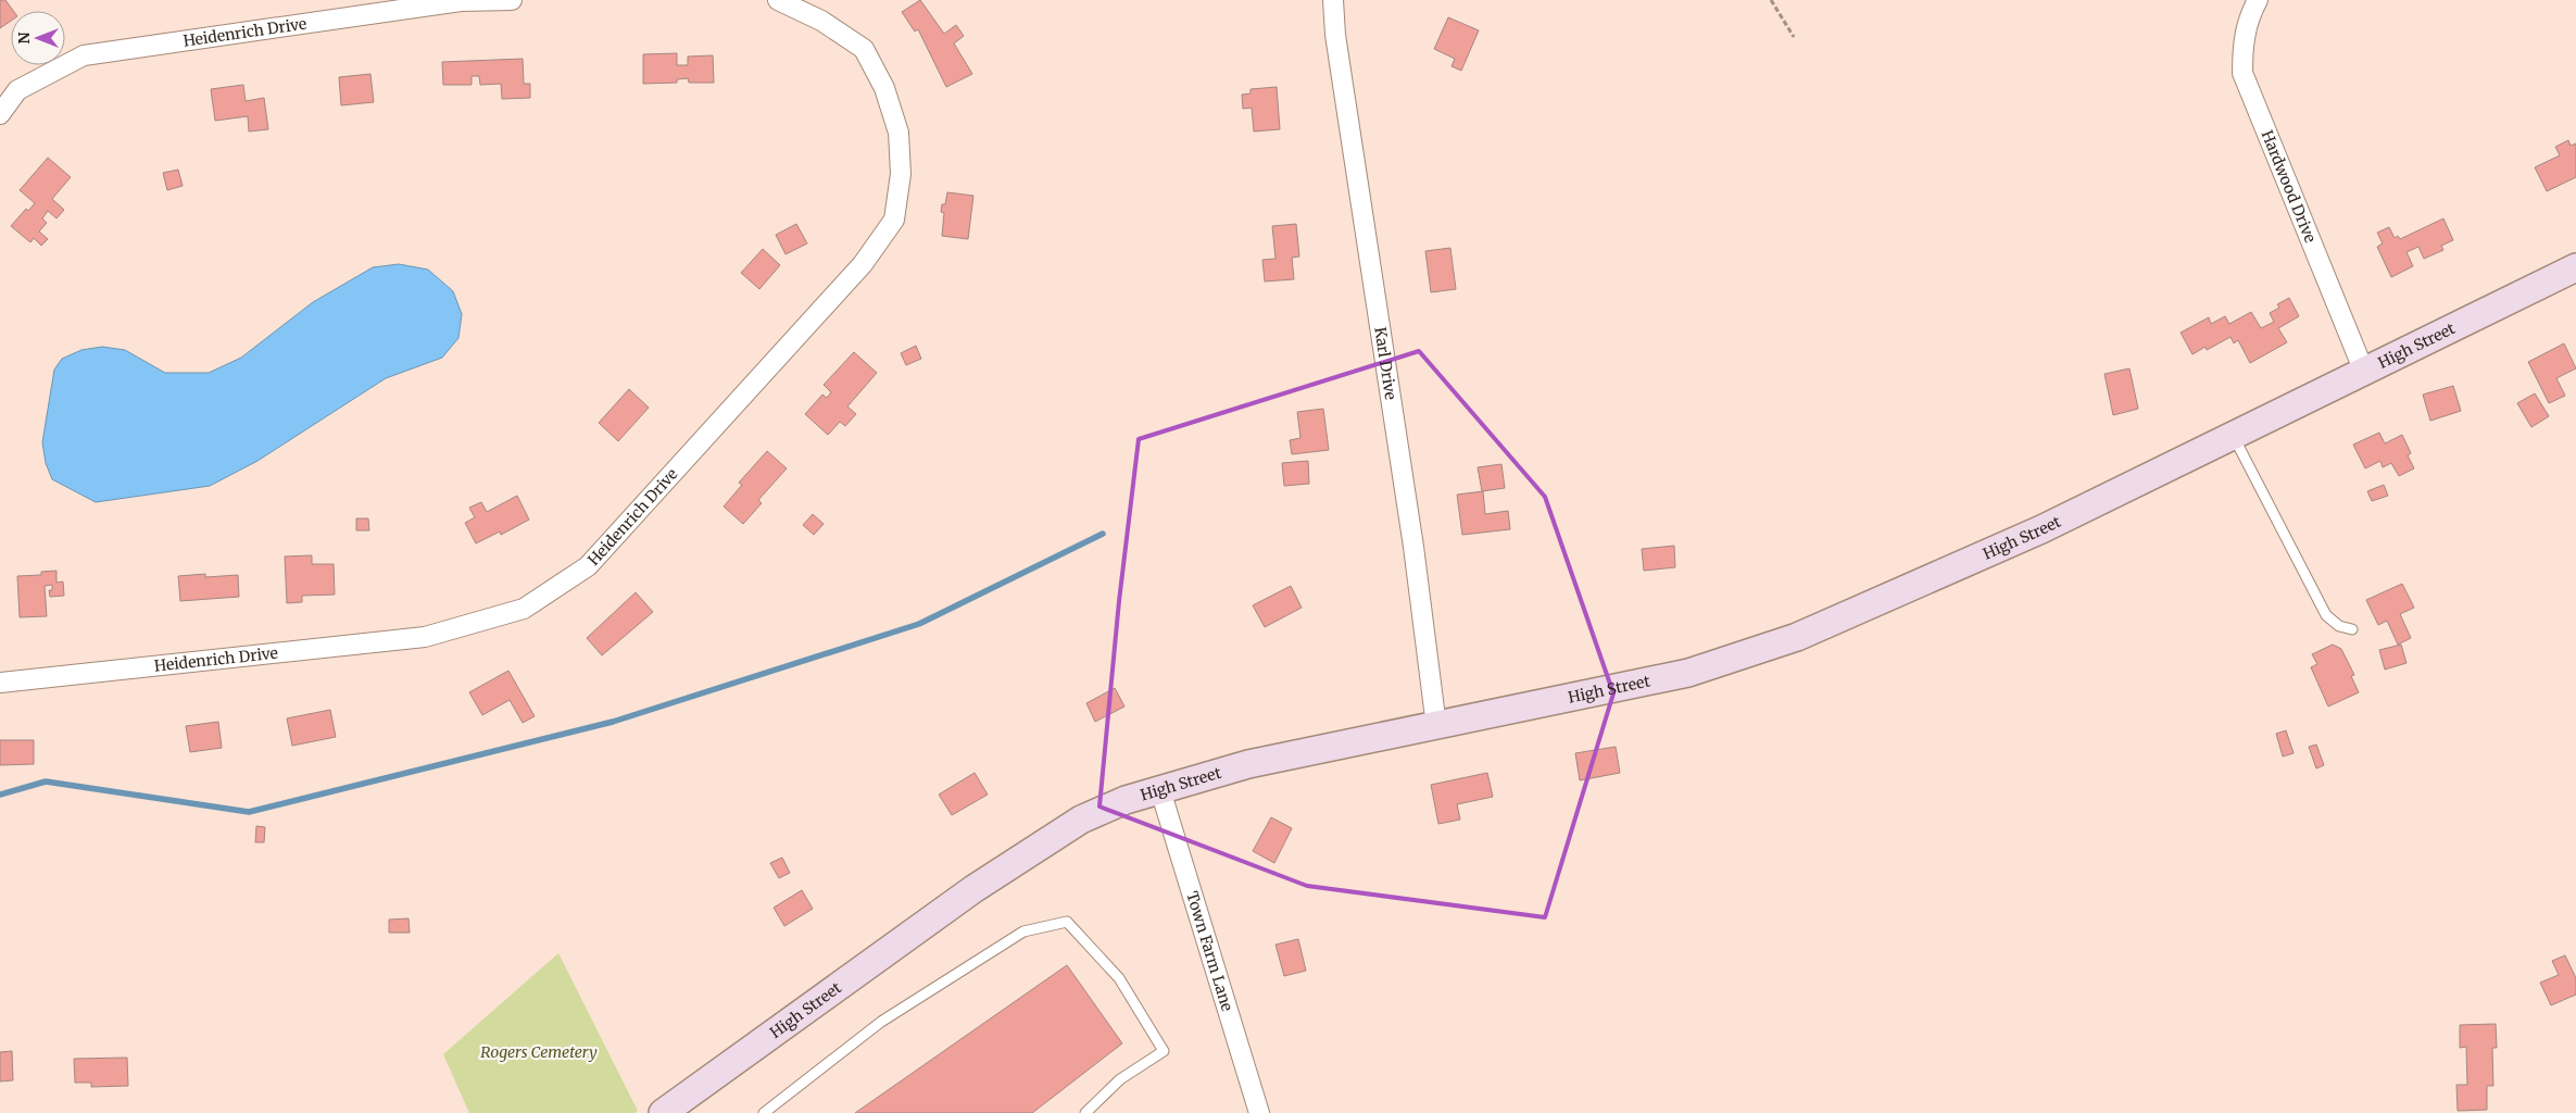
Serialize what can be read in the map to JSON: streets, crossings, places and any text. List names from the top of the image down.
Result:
{
  "streets": {
    "main road": ["High Street"],
    "street": [
      "Heidenrich Drive",
      "Hardwood Drive",
      "Karl Drive",
      "Town Farm Lane"
    ]
  },
  "crossings": [
    ["Hardwood Drive", "High Street"],
    ["High Street", "Karl Drive"],
    ["High Street", "Town Farm Lane"]
  ],
  "parks": ["Rogers Cemetery"],
  "north": "left"
}
